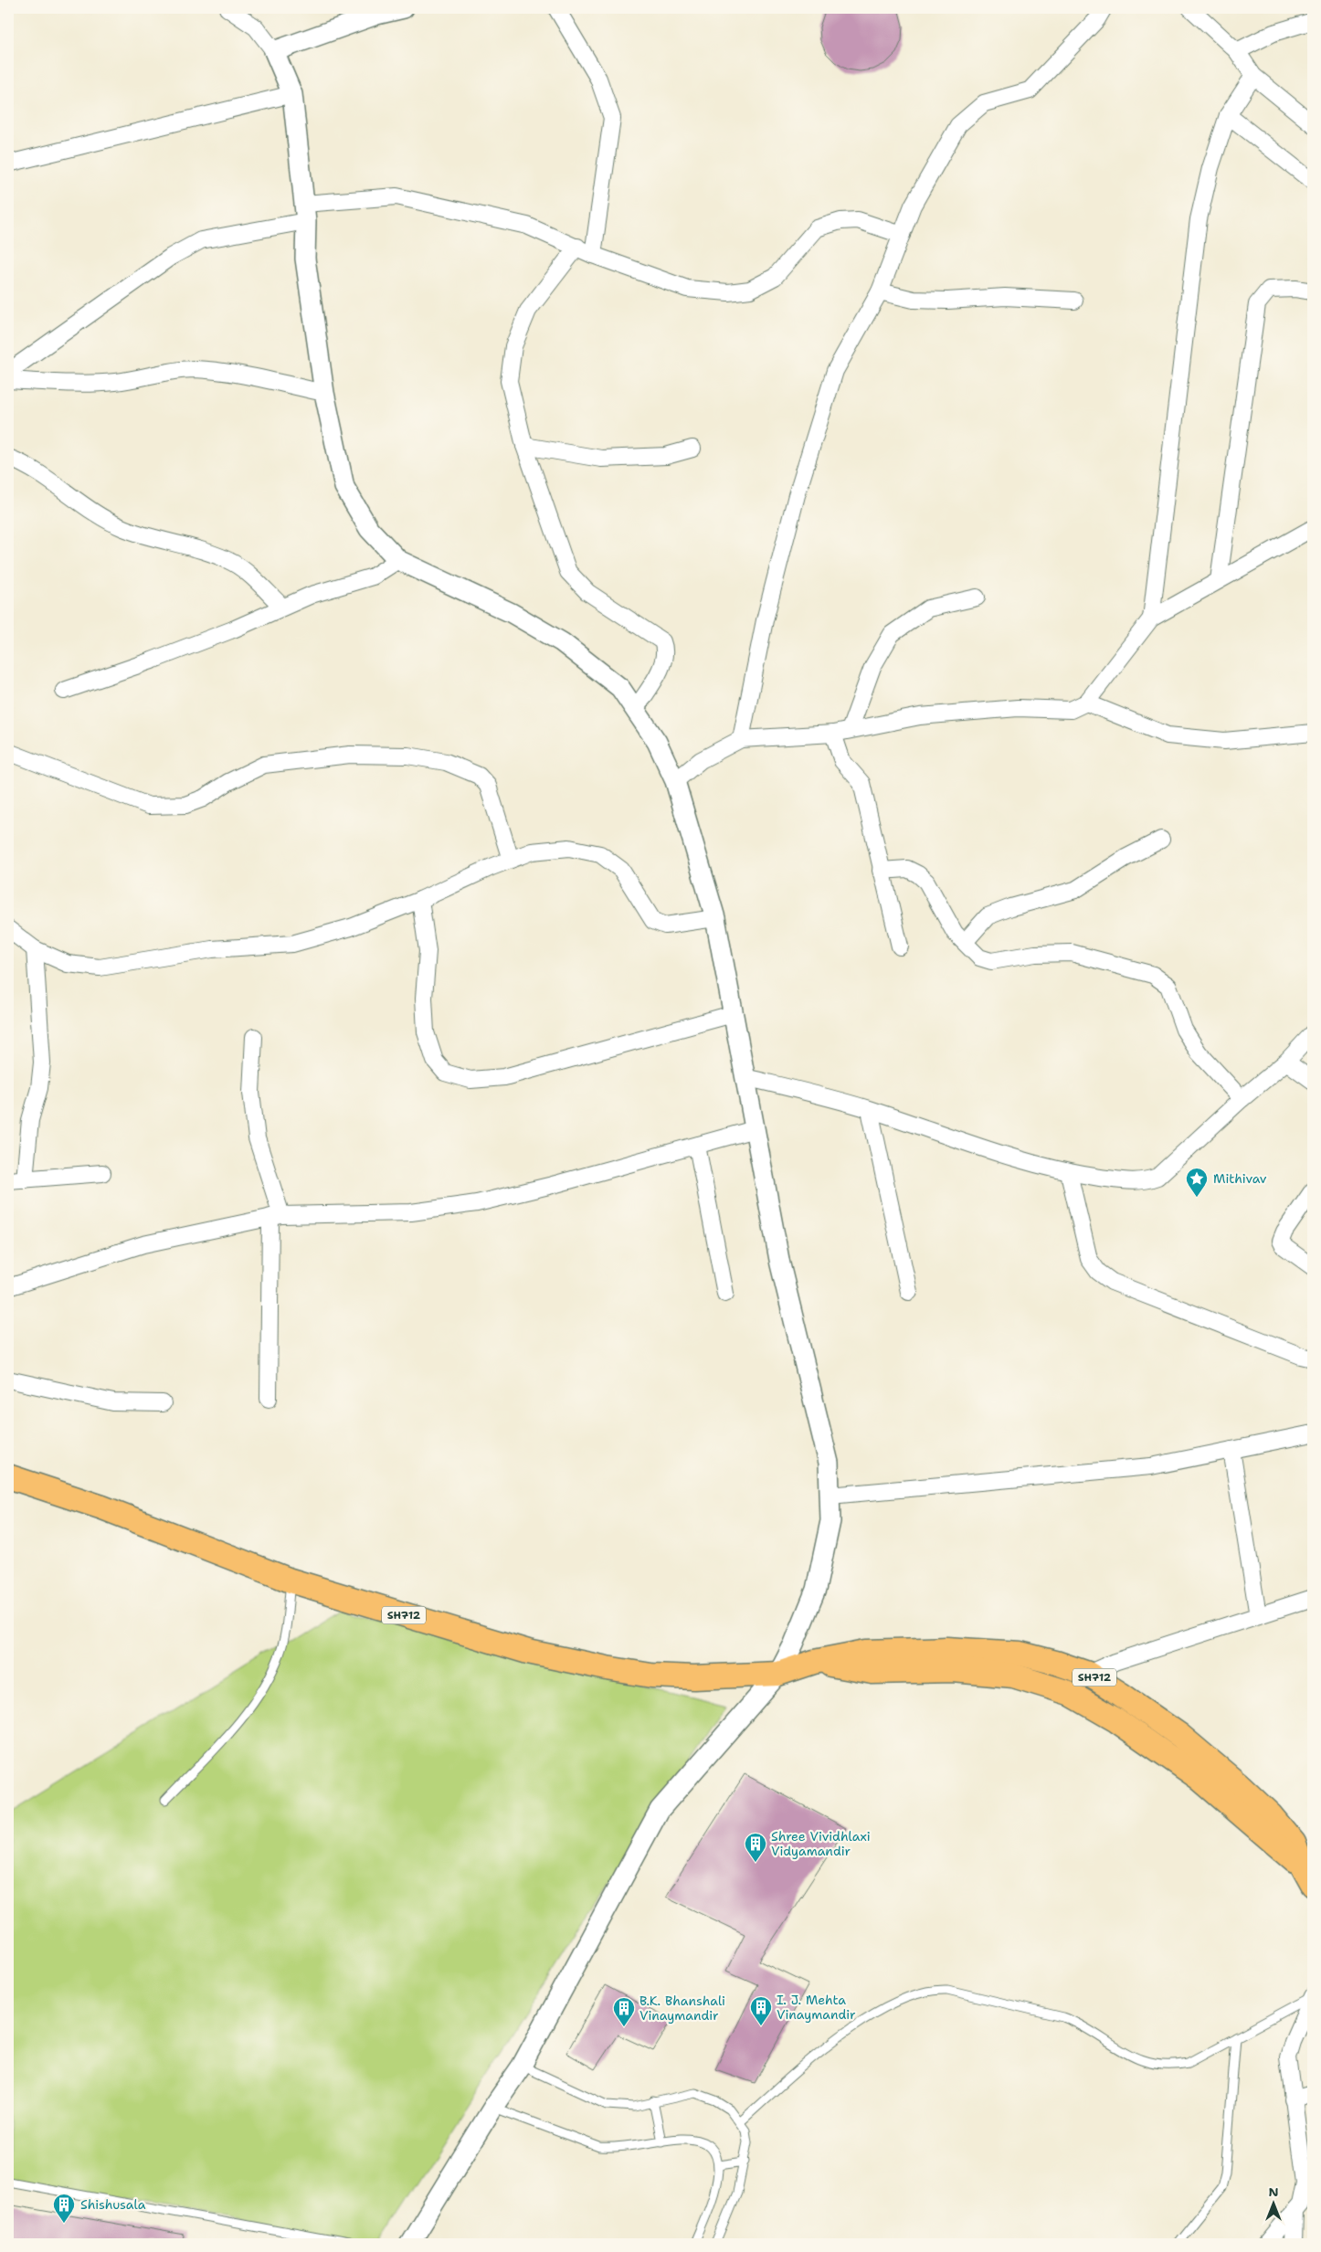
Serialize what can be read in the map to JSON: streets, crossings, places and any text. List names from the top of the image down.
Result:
{
  "streets": {
    "main road": ["SH712"]
  },
  "places": {
    "place": ["Mithivav"],
    "building": [
      "Shree Vividhlaxi Vidyamandir",
      "I. J. Mehta Vinaymandir",
      "B.K. Bhanshali Vinaymandir",
      "Shishusala"
    ]
  },
  "north": "top"
}
